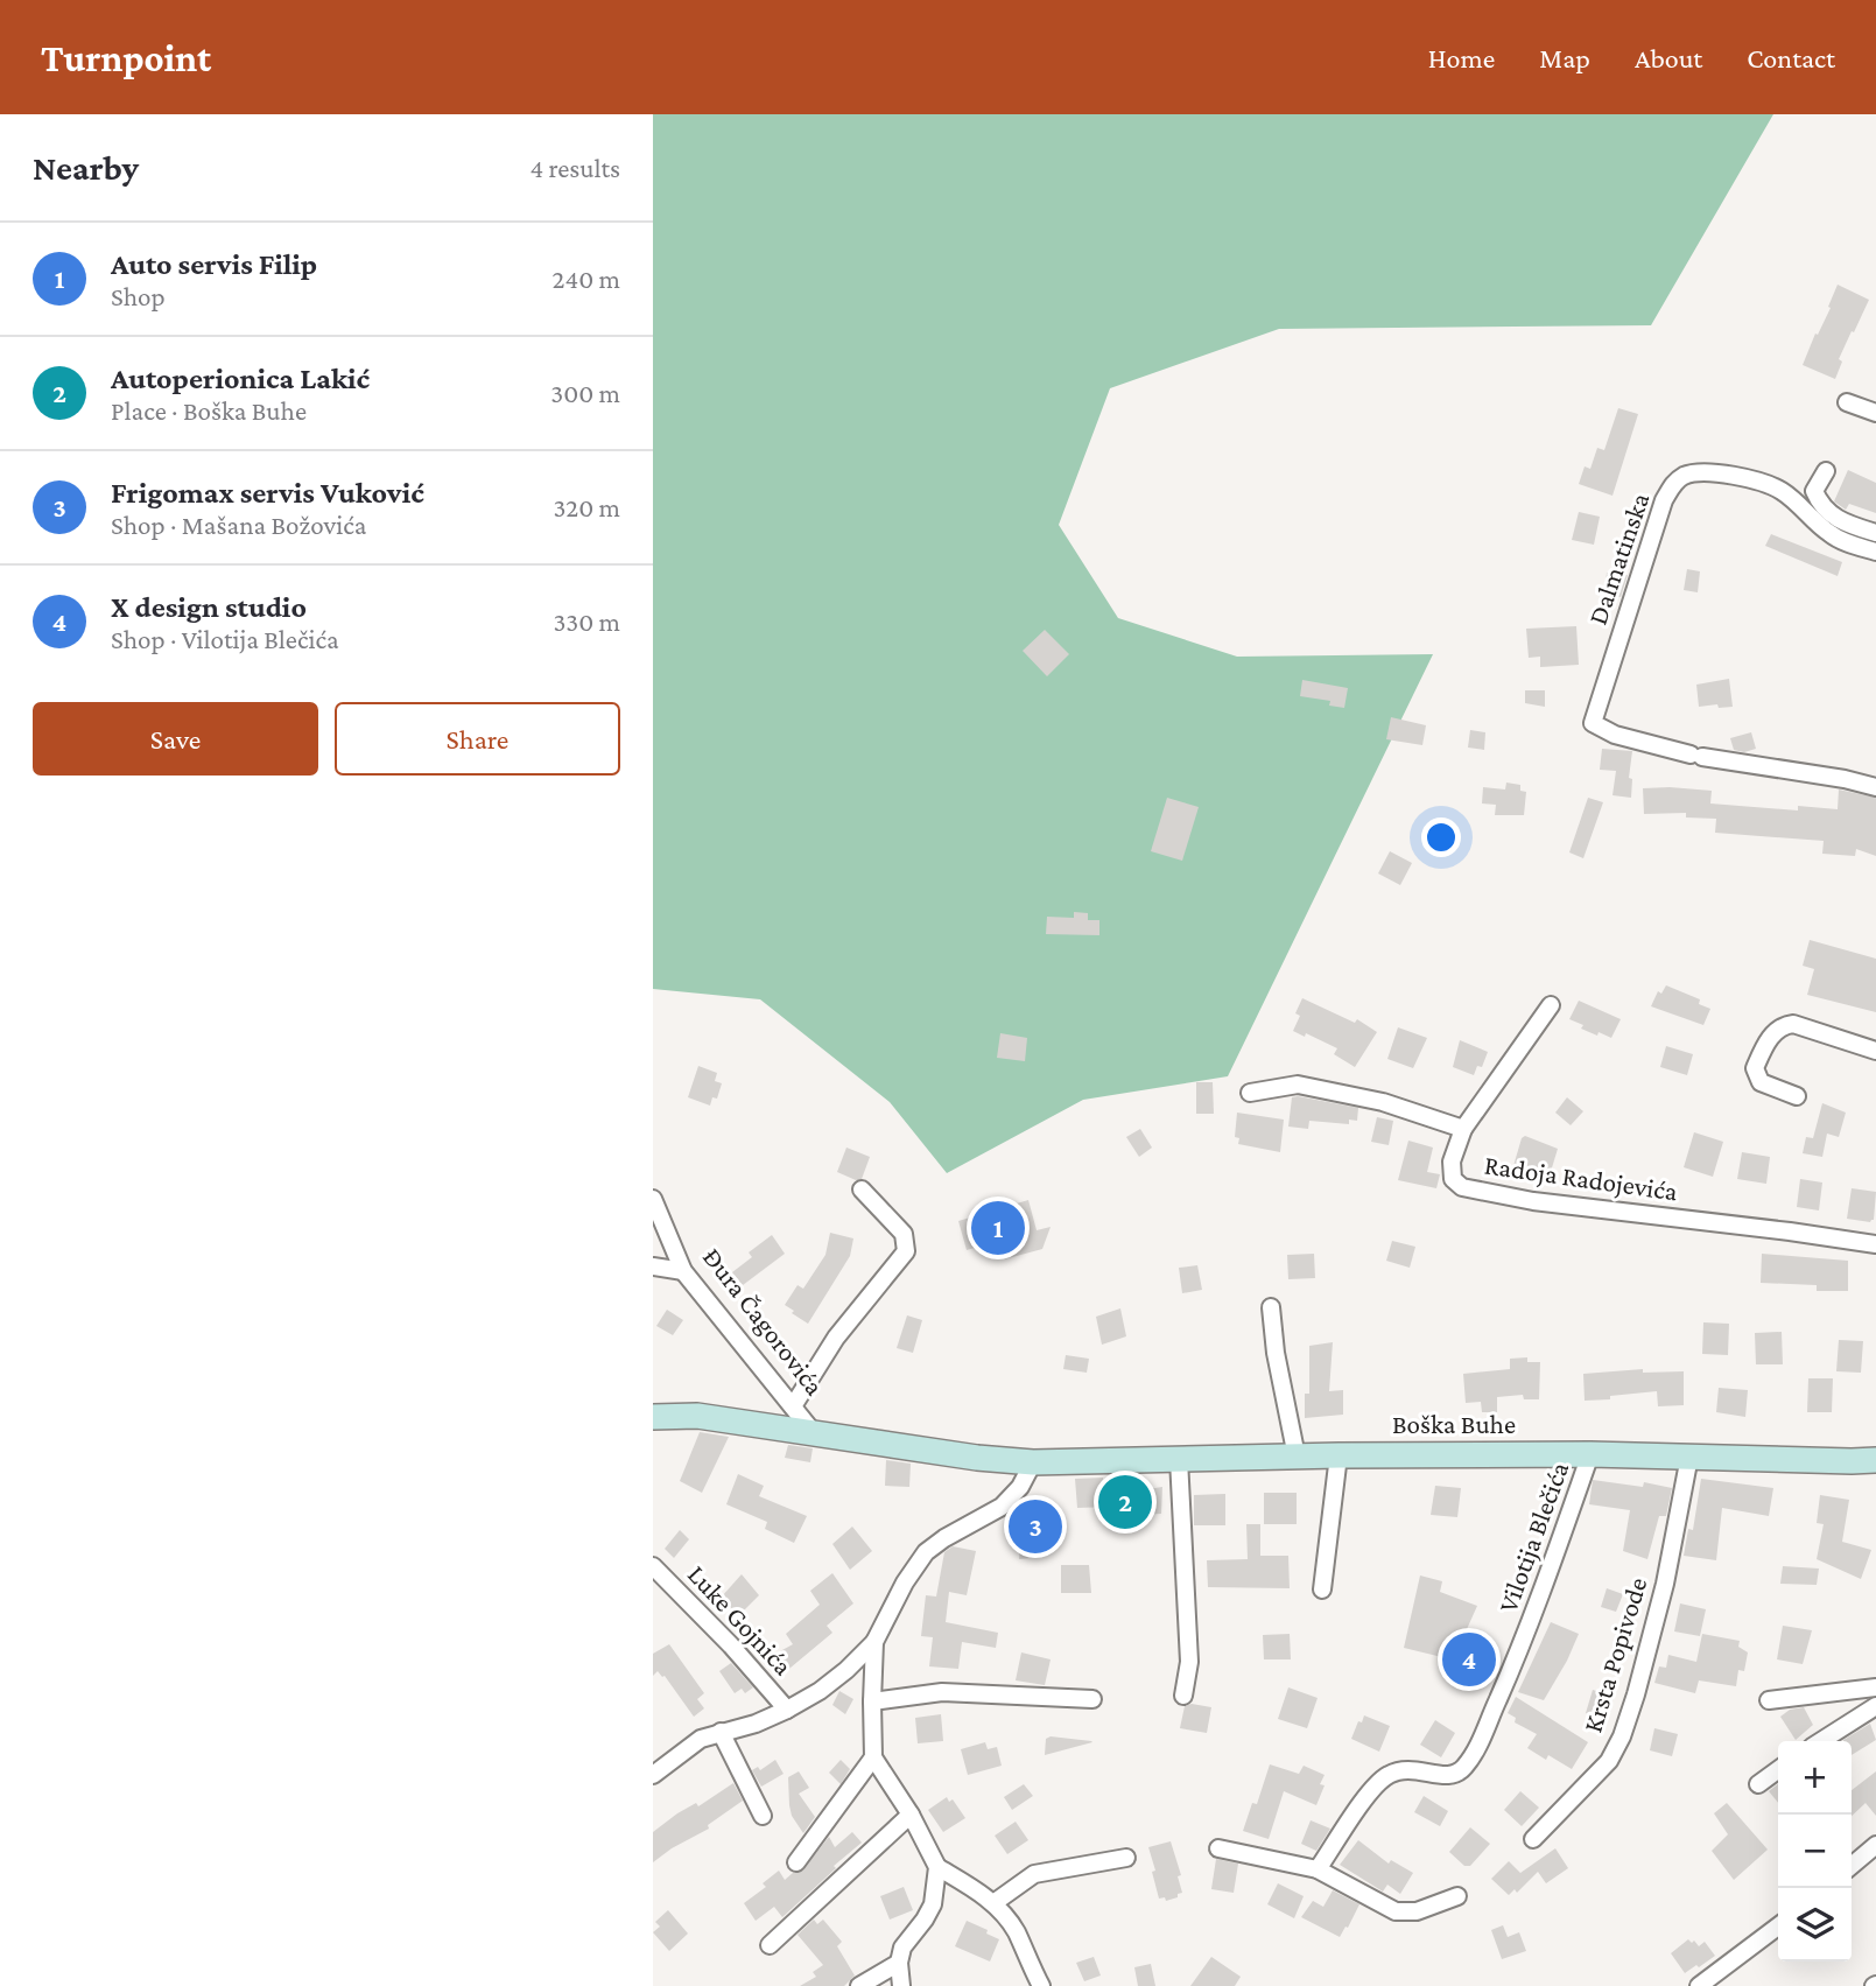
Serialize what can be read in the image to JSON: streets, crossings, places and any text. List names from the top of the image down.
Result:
{
  "streets": {
    "street": [
      "Dalmatinska",
      "Radoja Radojevića",
      "Đura Čagorovića",
      "Boška Buhe",
      "Vilotija Blečića",
      "Luke Gojnića",
      "Krsta Popivode"
    ]
  },
  "crossings": [
    ["Đura Čagorovića", "Boška Buhe"],
    ["Boška Buhe", "Vilotija Blečića"],
    ["Boška Buhe", "Krsta Popivode"]
  ],
  "page": {
    "header": "Turnpoint",
    "nav": [
      "Home",
      "Map",
      "About",
      "Contact"
    ],
    "heading": ["Nearby", "4 results"],
    "list": [
      {
        "mark": "1",
        "name": "Auto servis Filip",
        "note": "Shop",
        "value": "240 m"
      },
      {
        "mark": "2",
        "name": "Autoperionica Lakić",
        "note": "Place · Boška Buhe",
        "value": "300 m"
      },
      {
        "mark": "3",
        "name": "Frigomax servis Vuković",
        "note": "Shop · Mašana Božovića",
        "value": "320 m"
      },
      {
        "mark": "4",
        "name": "X design studio",
        "note": "Shop · Vilotija Blečića",
        "value": "330 m"
      }
    ],
    "buttons": ["Save", "Share"],
    "pins": [
      "1",
      "2",
      "3",
      "4"
    ],
    "map_buttons": ["+", "−"]
  }
}
